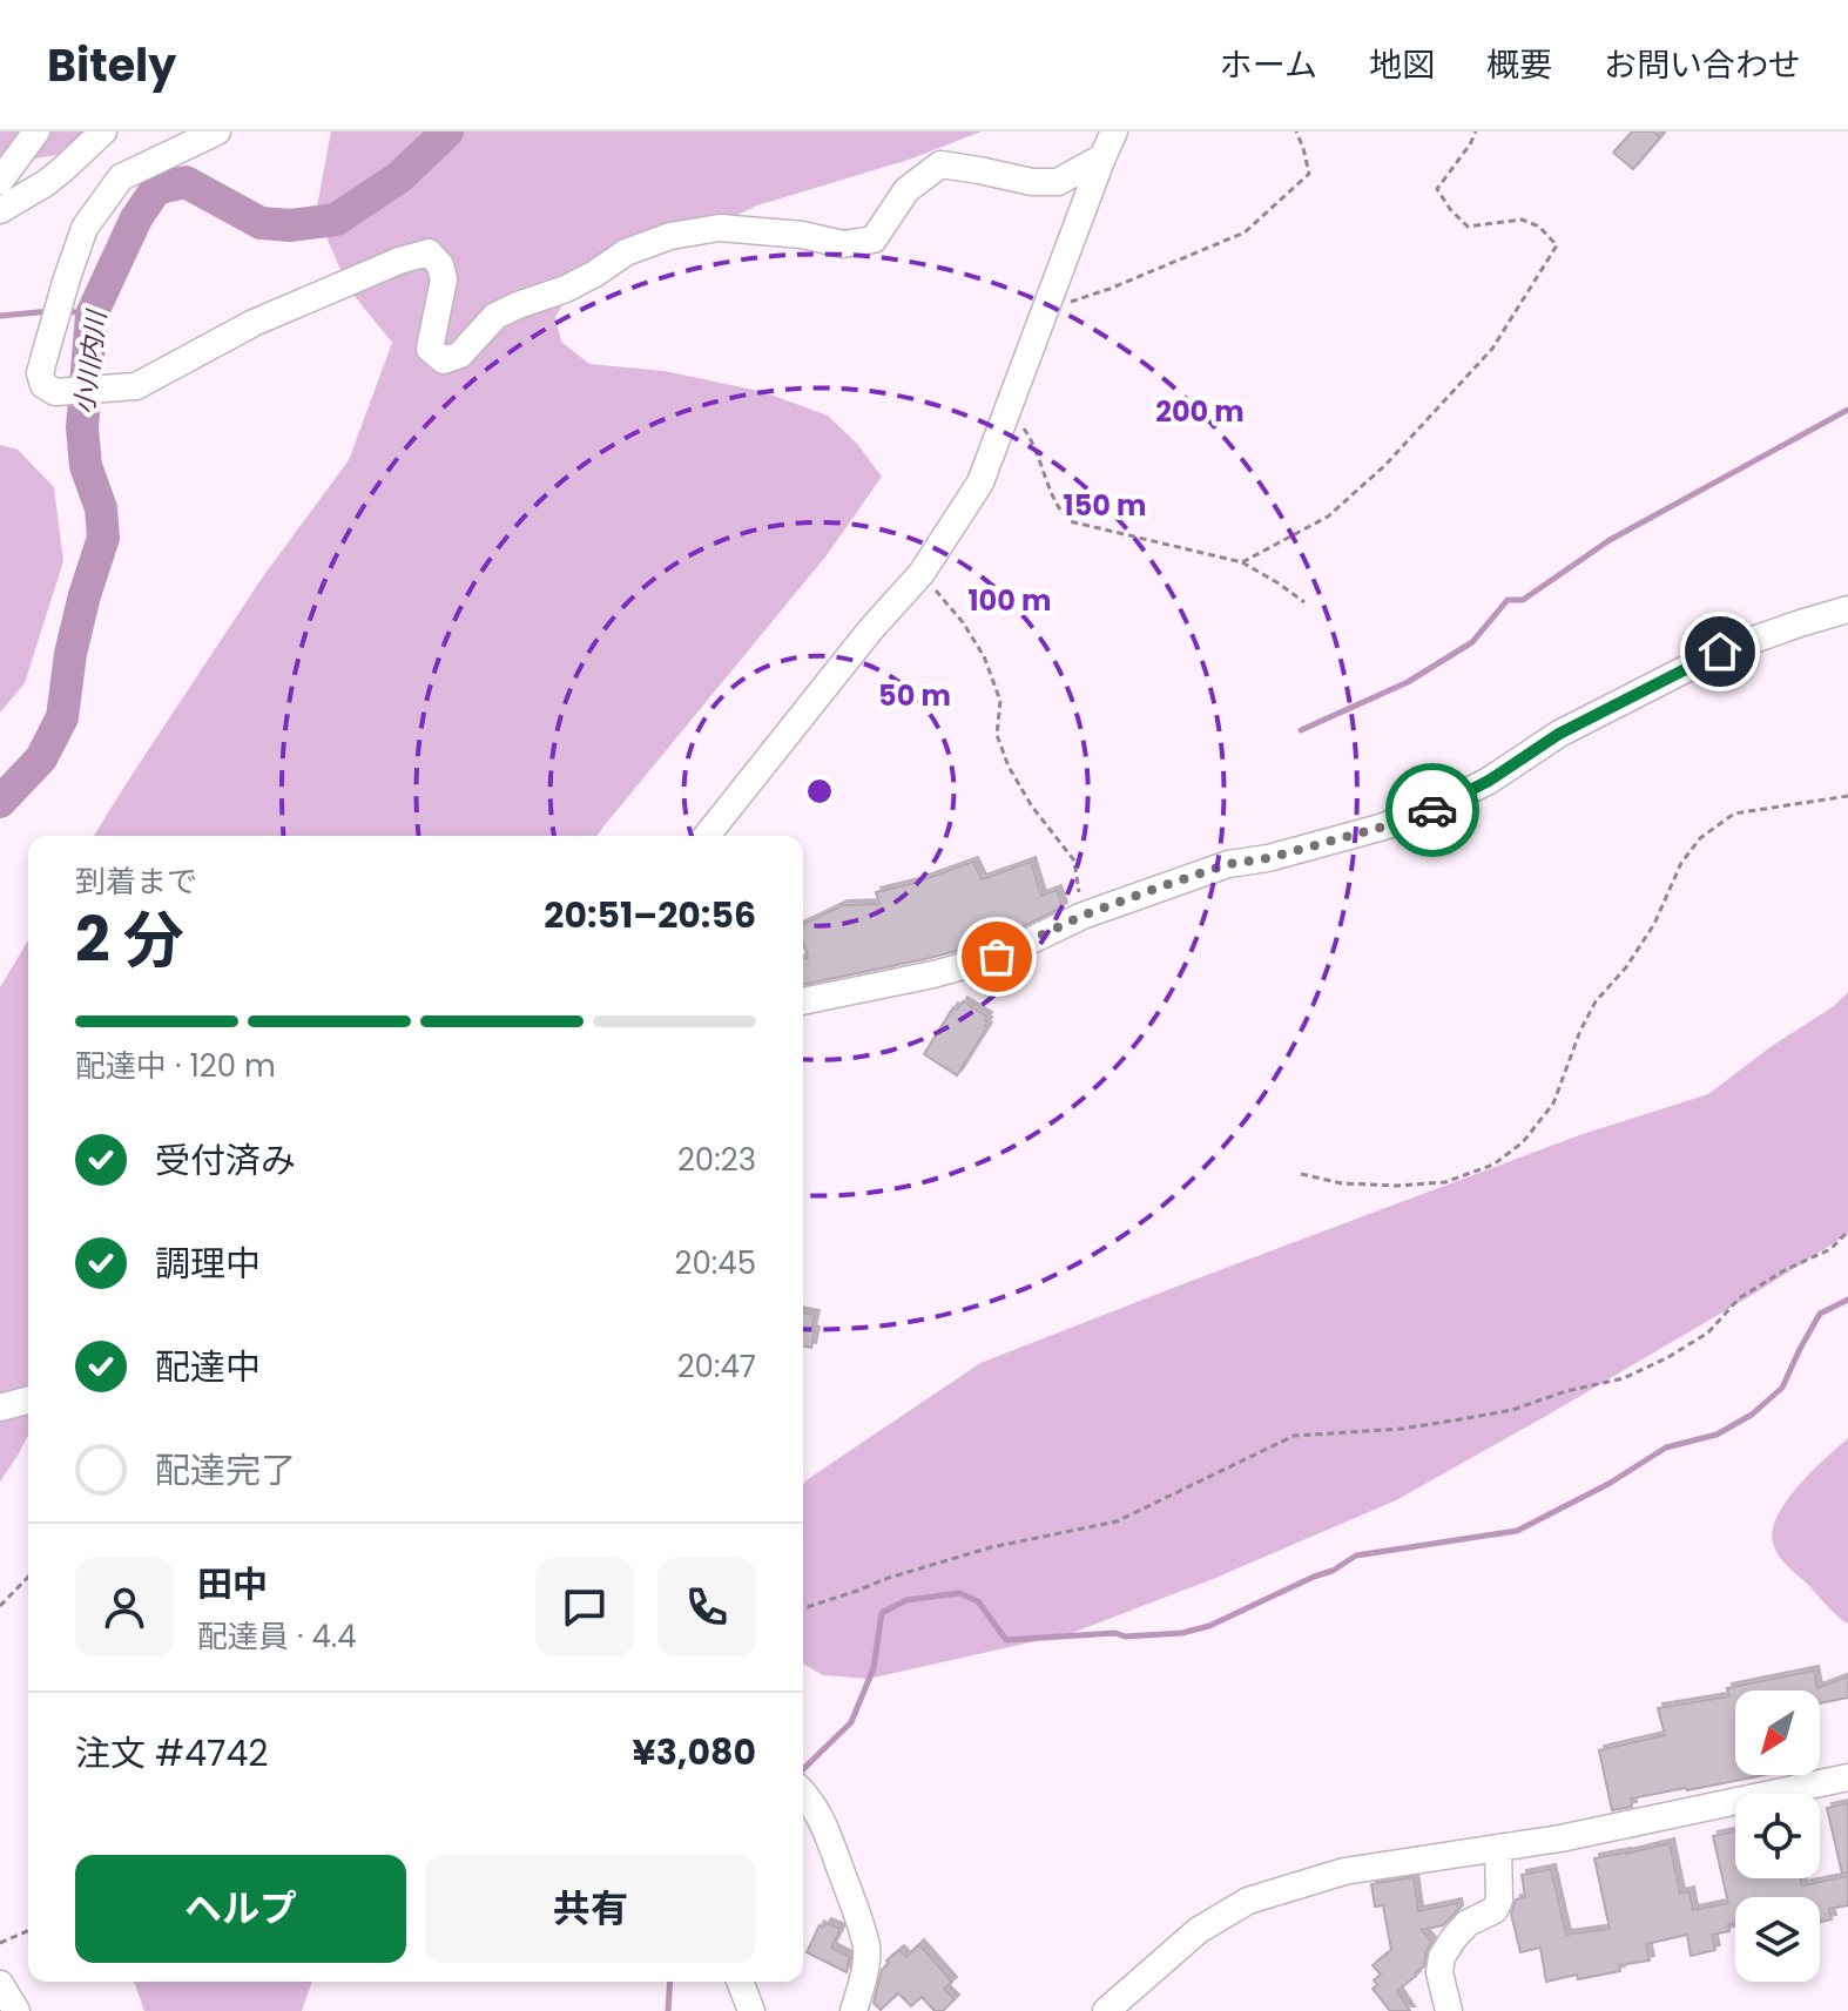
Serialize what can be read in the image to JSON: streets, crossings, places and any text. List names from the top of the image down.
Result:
{
  "water": ["小川内川"],
  "north": "bottom left",
  "page": {
    "header": "Bitely",
    "nav": [
      "ホーム",
      "地図",
      "概要",
      "お問い合わせ"
    ],
    "heading": ["2 分", "到着まで", "20:51–20:56"],
    "panel": [
      "田中",
      "配達員 · 4.4",
      "注文 #4742",
      "¥3,080"
    ],
    "bar": "配達中 · 120 m",
    "list": [
      ["受付済み", "20:23"],
      ["調理中", "20:45"],
      ["配達中", "20:47"],
      "配達完了"
    ],
    "buttons": ["ヘルプ", "共有"]
  },
  "rings": [
    "200 m",
    "150 m",
    "100 m",
    "50 m"
  ]
}
